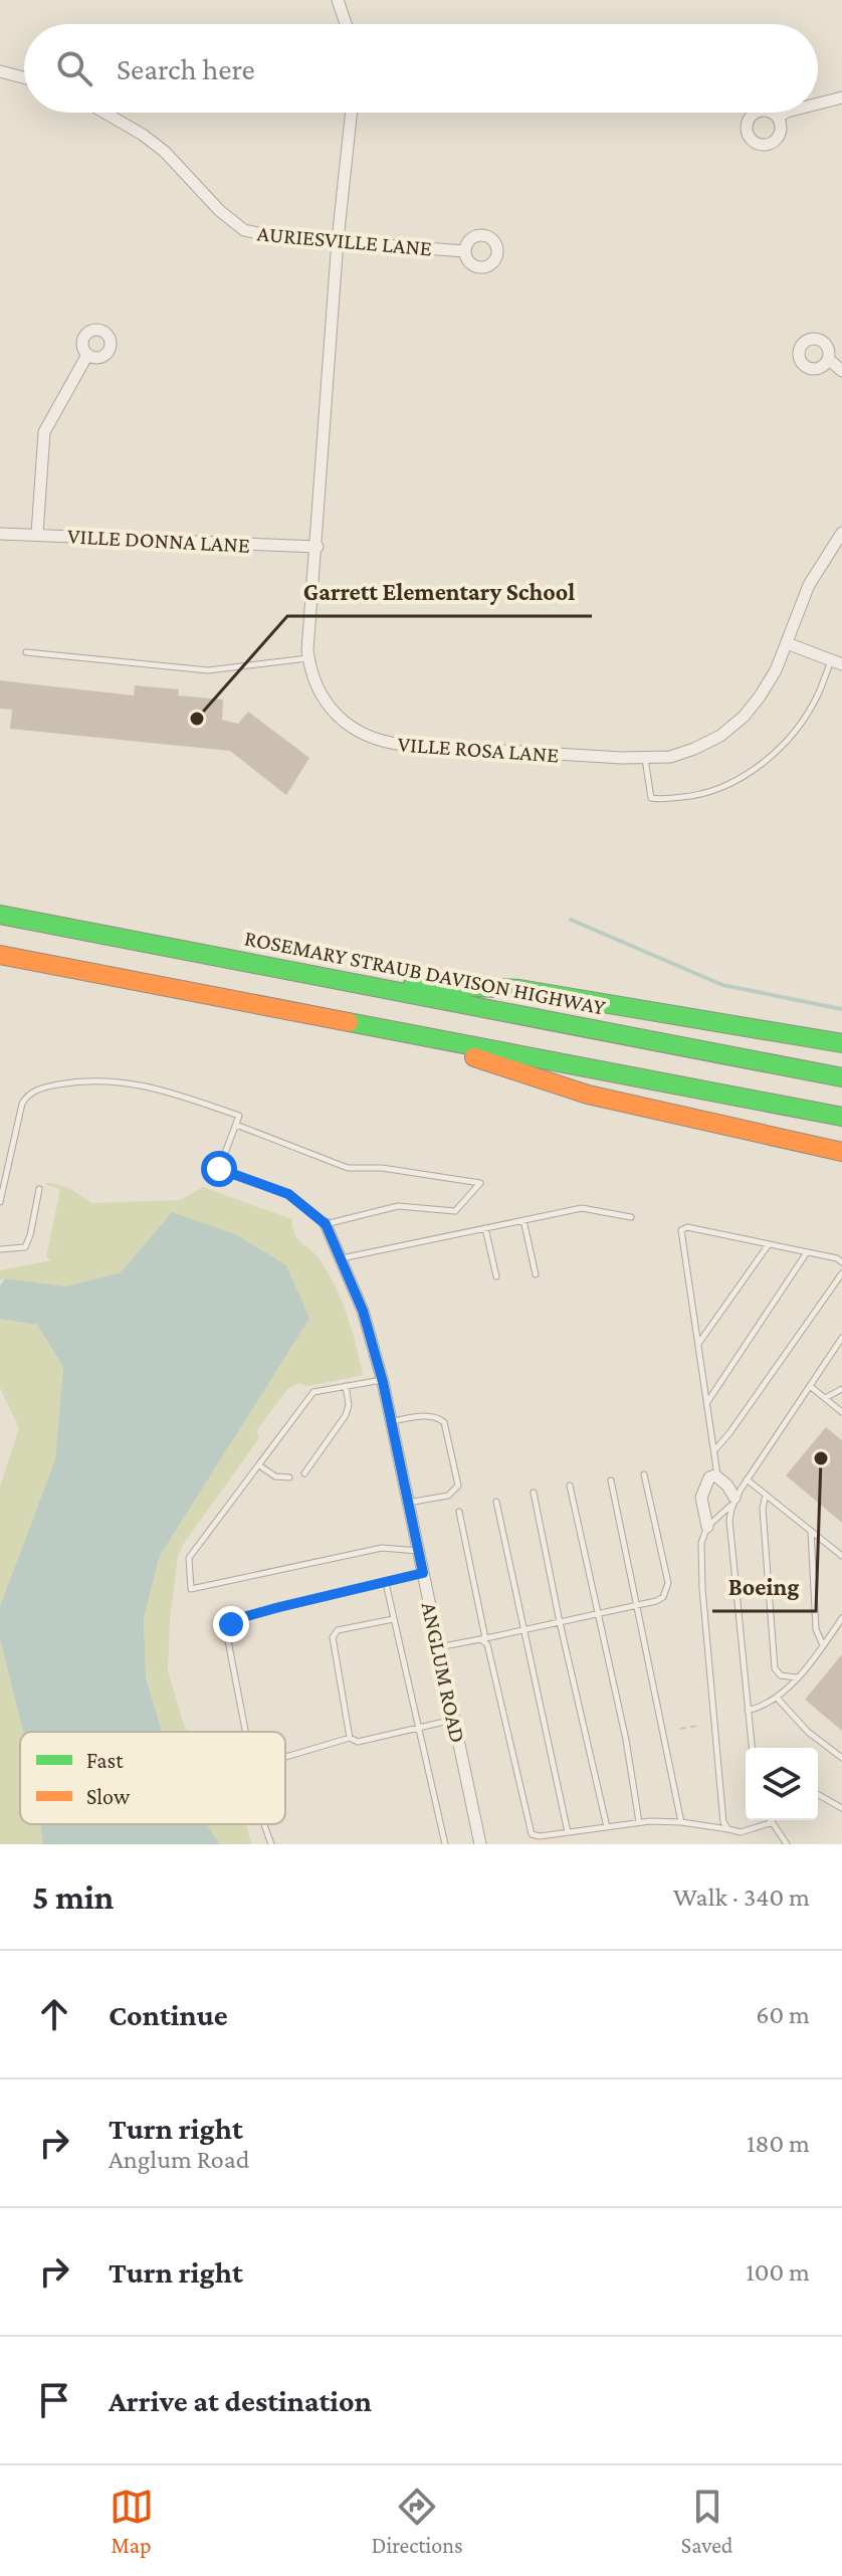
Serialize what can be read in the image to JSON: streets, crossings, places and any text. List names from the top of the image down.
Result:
{
  "streets": {
    "highway": ["ROSEMARY STRAUB DAVISON HIGHWAY"],
    "street": [
      "AURIESVILLE LANE",
      "VILLE DONNA LANE",
      "VILLE ROSA LANE",
      "ANGLUM ROAD"
    ]
  },
  "crossings": [
    ["AURIESVILLE LANE", "VILLE ROSA LANE"],
    ["VILLE DONNA LANE", "VILLE ROSA LANE"]
  ],
  "places": ["Garrett Elementary School", "Boeing"],
  "legend": ["Fast", "Slow"],
  "page": {
    "search": "Search here",
    "heading": ["5 min", "Walk · 340 m"],
    "list": [
      ["Continue", "60 m"],
      ["Turn right", "Anglum Road", "180 m"],
      ["Turn right", "100 m"],
      "Arrive at destination"
    ],
    "nav": ["Map", "Directions", "Saved"]
  }
}
